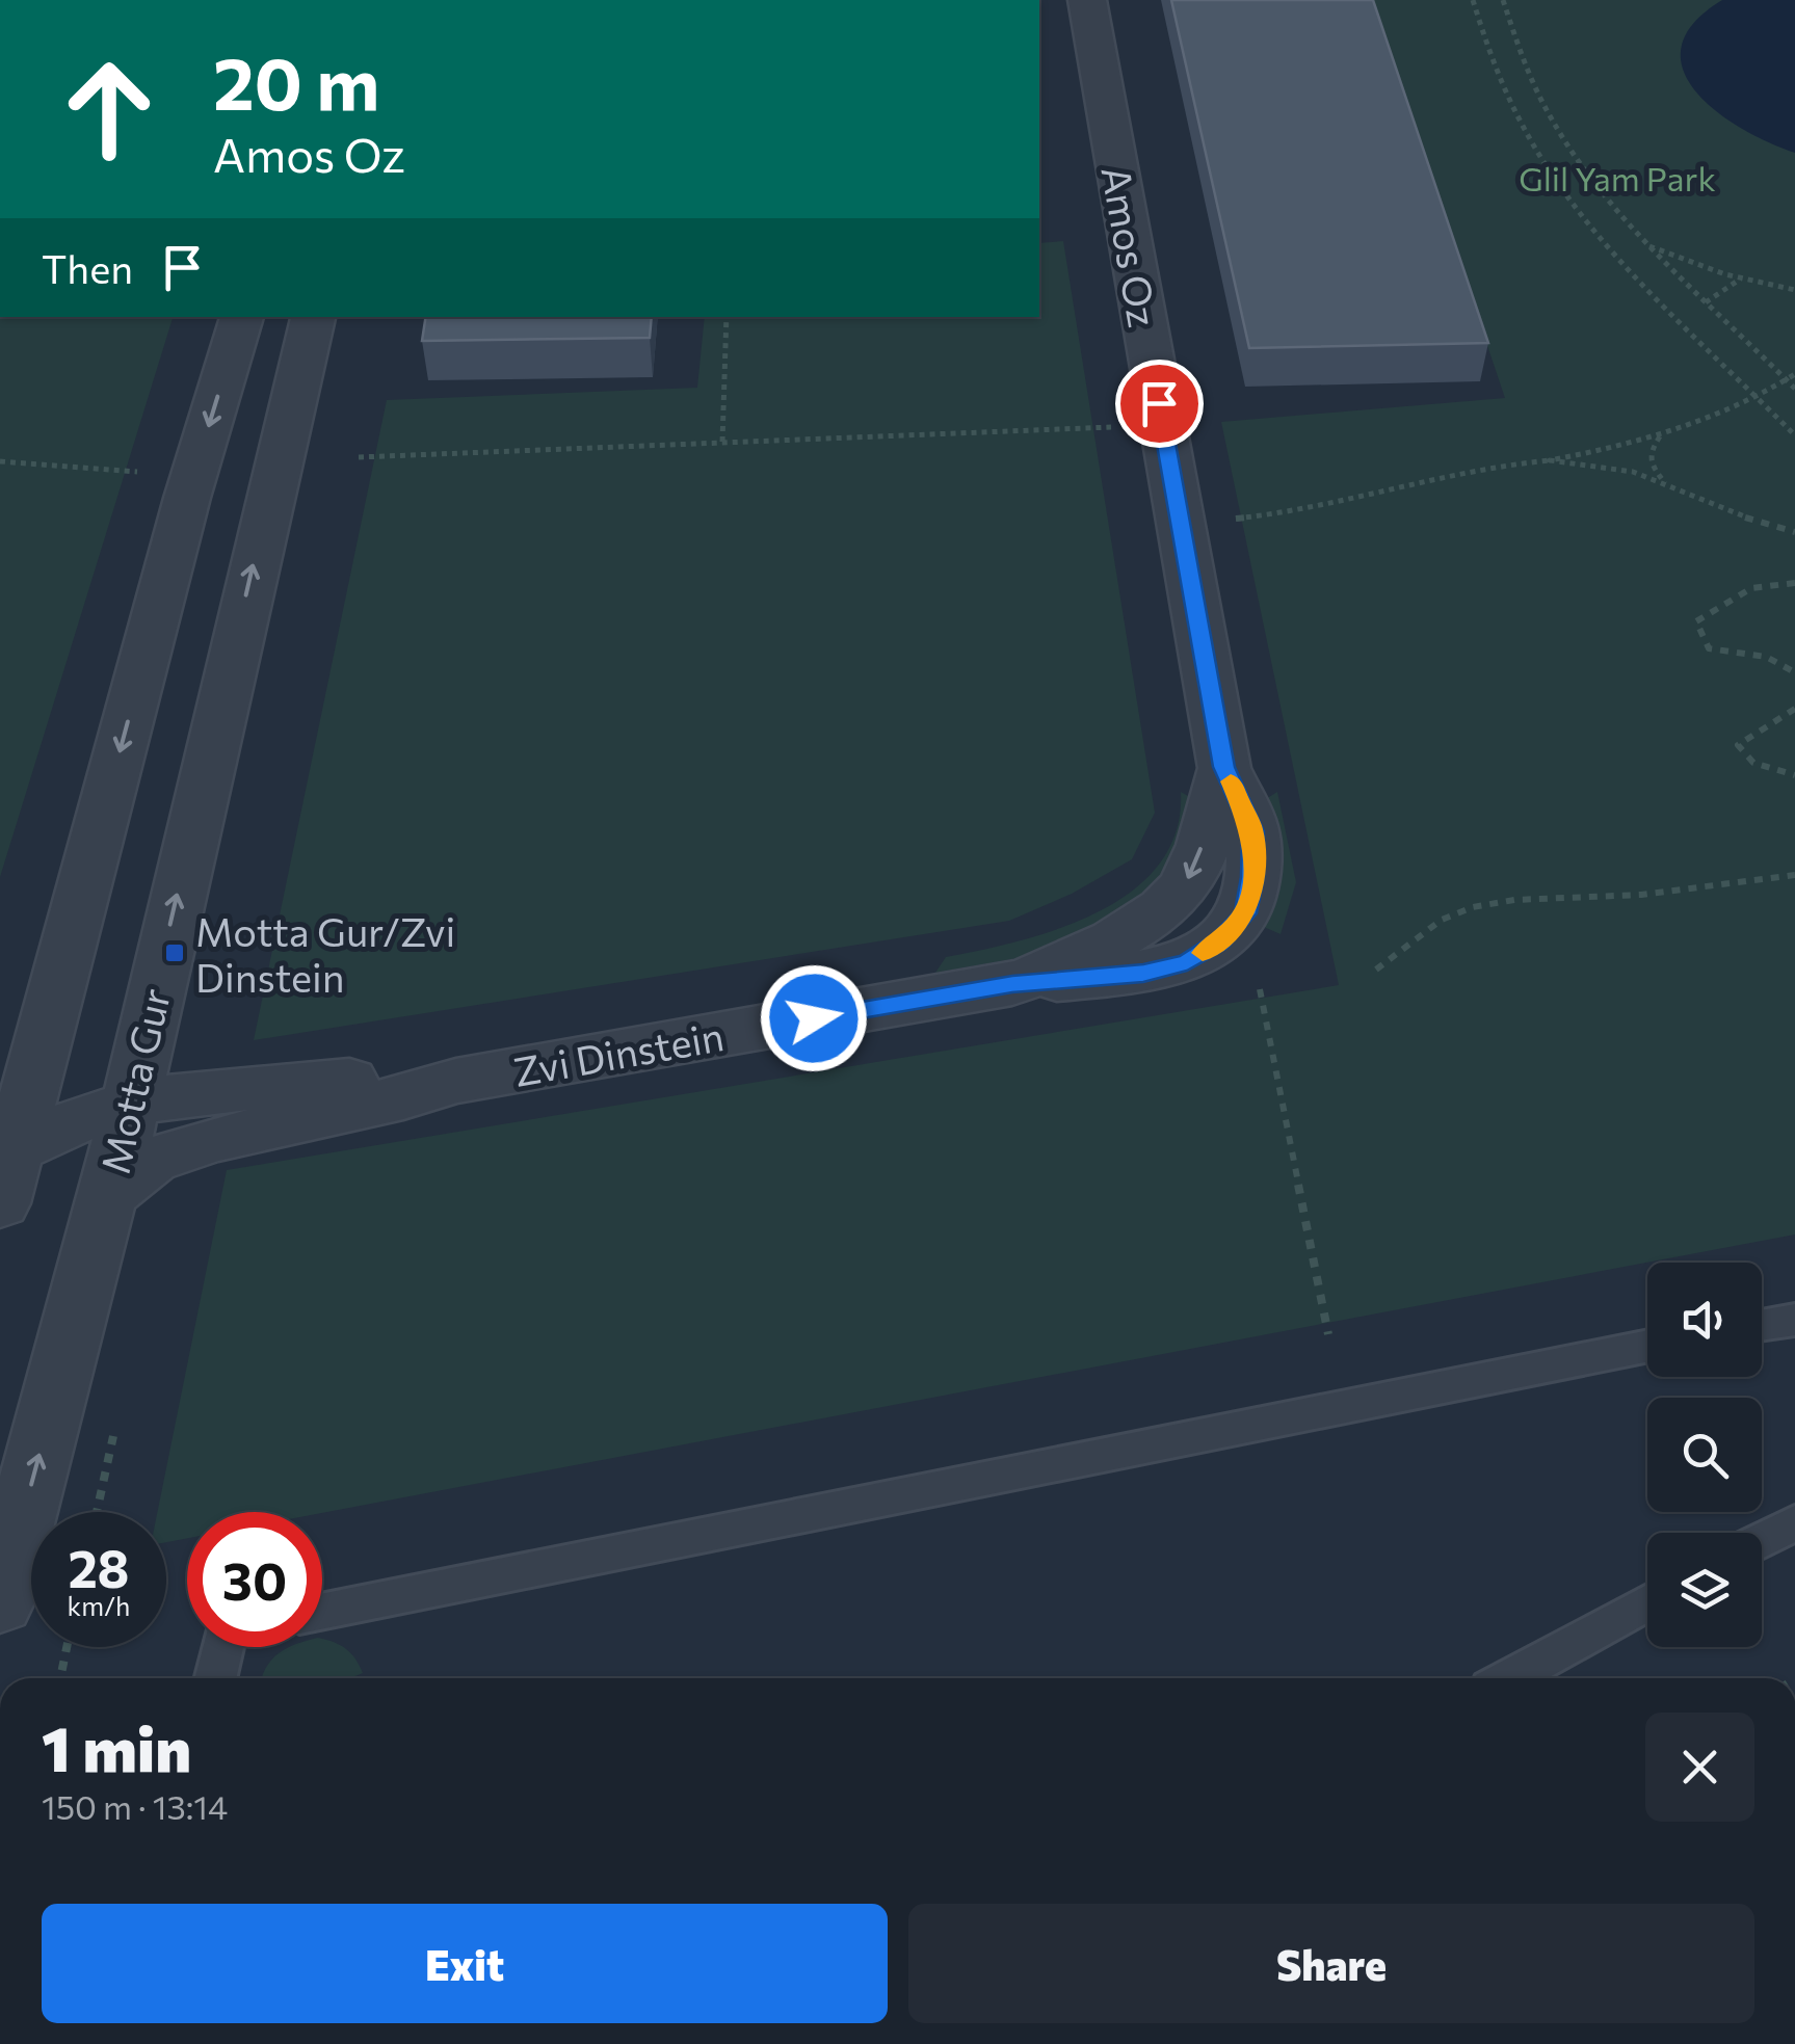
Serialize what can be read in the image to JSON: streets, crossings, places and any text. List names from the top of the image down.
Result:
{
  "streets": {
    "street": ["Amos Oz", "Zvi Dinstein", "Motta Gur"]
  },
  "crossings": [
    ["Amos Oz", "Zvi Dinstein"],
    ["Zvi Dinstein", "Motta Gur"]
  ],
  "parks": ["Glil Yam Park"],
  "places": {
    "transit": ["Motta Gur/Zvi Dinstein"]
  },
  "page": {
    "turn": ["20 m", "Amos Oz"],
    "then": "Then",
    "speed": "28 km/h",
    "limit": "30",
    "heading": ["1 min", "150 m · 13:14"],
    "buttons": ["Exit", "Share"]
  }
}
